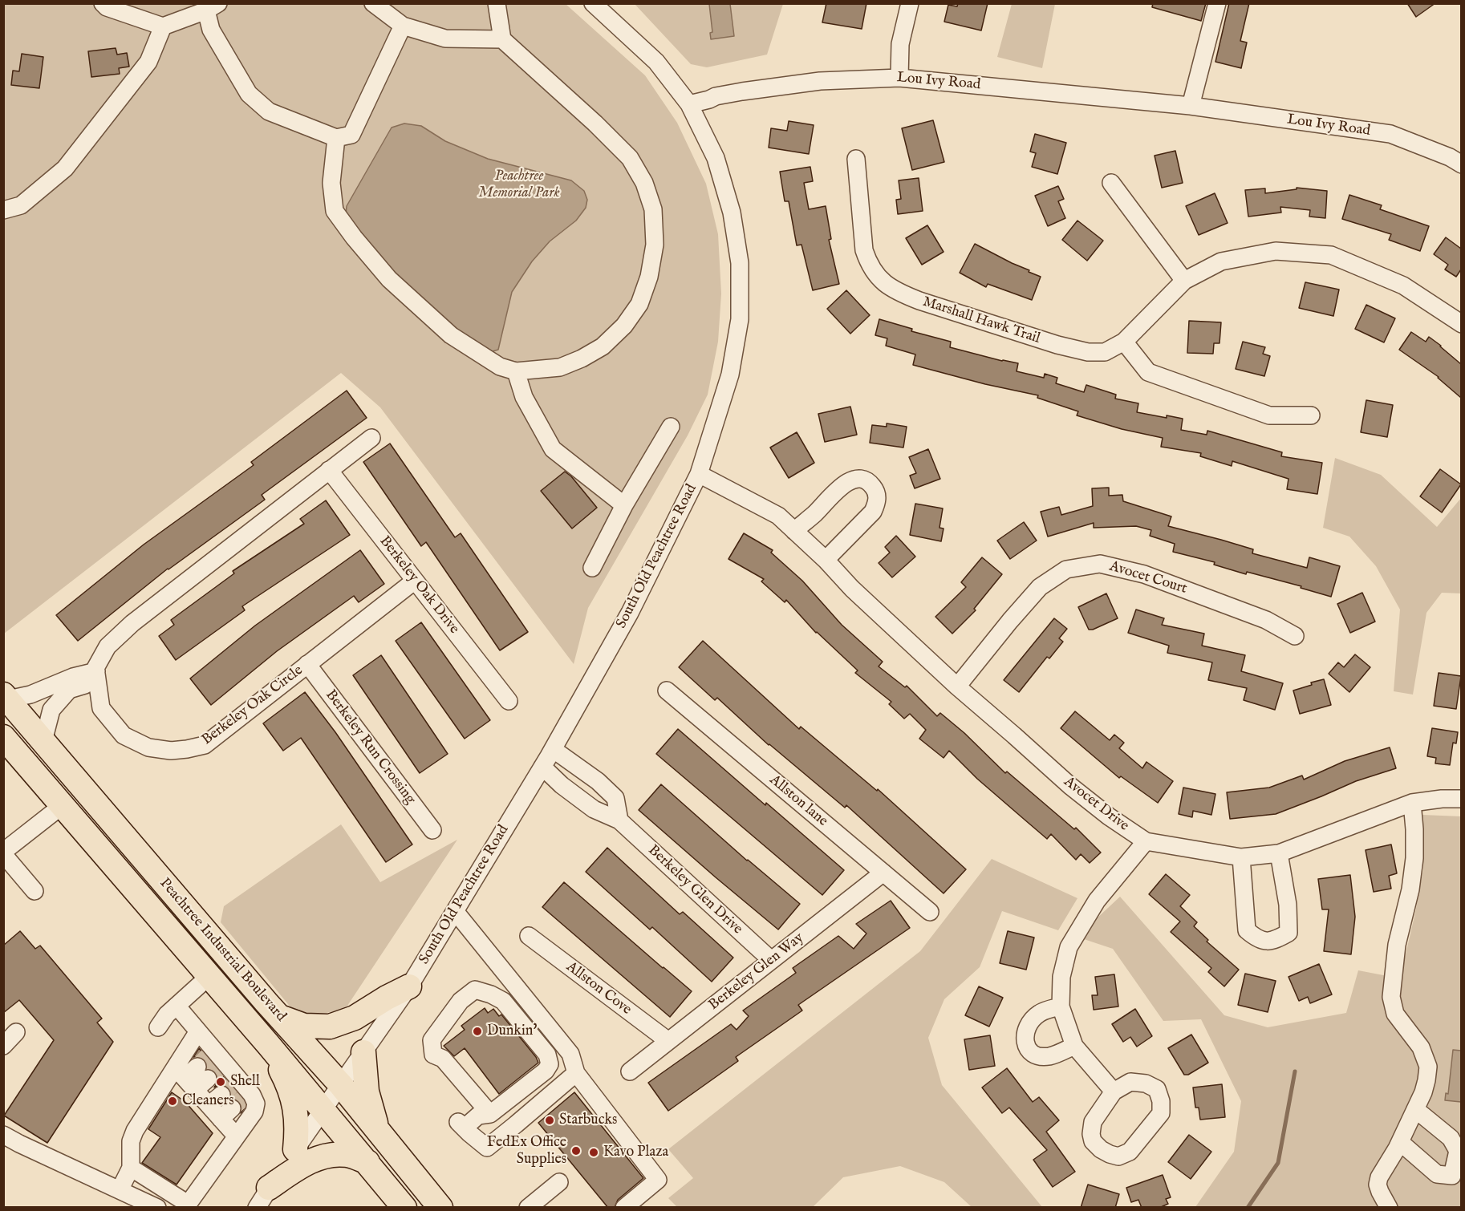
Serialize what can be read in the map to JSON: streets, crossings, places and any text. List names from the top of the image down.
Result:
{
  "streets": {
    "highway": ["Peachtree Industrial Boulevard"],
    "street": [
      "Lou Ivy Road",
      "Marshall Hawk Trail",
      "South Old Peachtree Road",
      "Avocet Court",
      "Berkeley Oak Drive",
      "Berkeley Oak Circle",
      "Berkeley Run Crossing",
      "Allston lane",
      "Avocet Drive",
      "Berkeley Glen Drive",
      "Berkeley Glen Way",
      "Allston Cove"
    ]
  },
  "crossings": [
    ["Lou Ivy Road", "South Old Peachtree Road"],
    ["South Old Peachtree Road", "Avocet Drive"],
    ["South Old Peachtree Road", "Berkeley Glen Drive"],
    ["South Old Peachtree Road", "Peachtree Industrial Boulevard"],
    ["Avocet Court", "Avocet Drive"],
    ["Berkeley Oak Drive", "Berkeley Oak Circle"],
    ["Berkeley Oak Circle", "Berkeley Run Crossing"],
    ["Allston lane", "Berkeley Glen Way"],
    ["Berkeley Glen Drive", "Berkeley Glen Way"],
    ["Berkeley Glen Way", "Allston Cove"]
  ],
  "parks": ["Peachtree Memorial Park"],
  "places": [
    "Dunkin'",
    "Shell",
    "Cleaners",
    "Starbucks",
    "FedEx Office Supplies",
    "Kavo Plaza"
  ]
}
